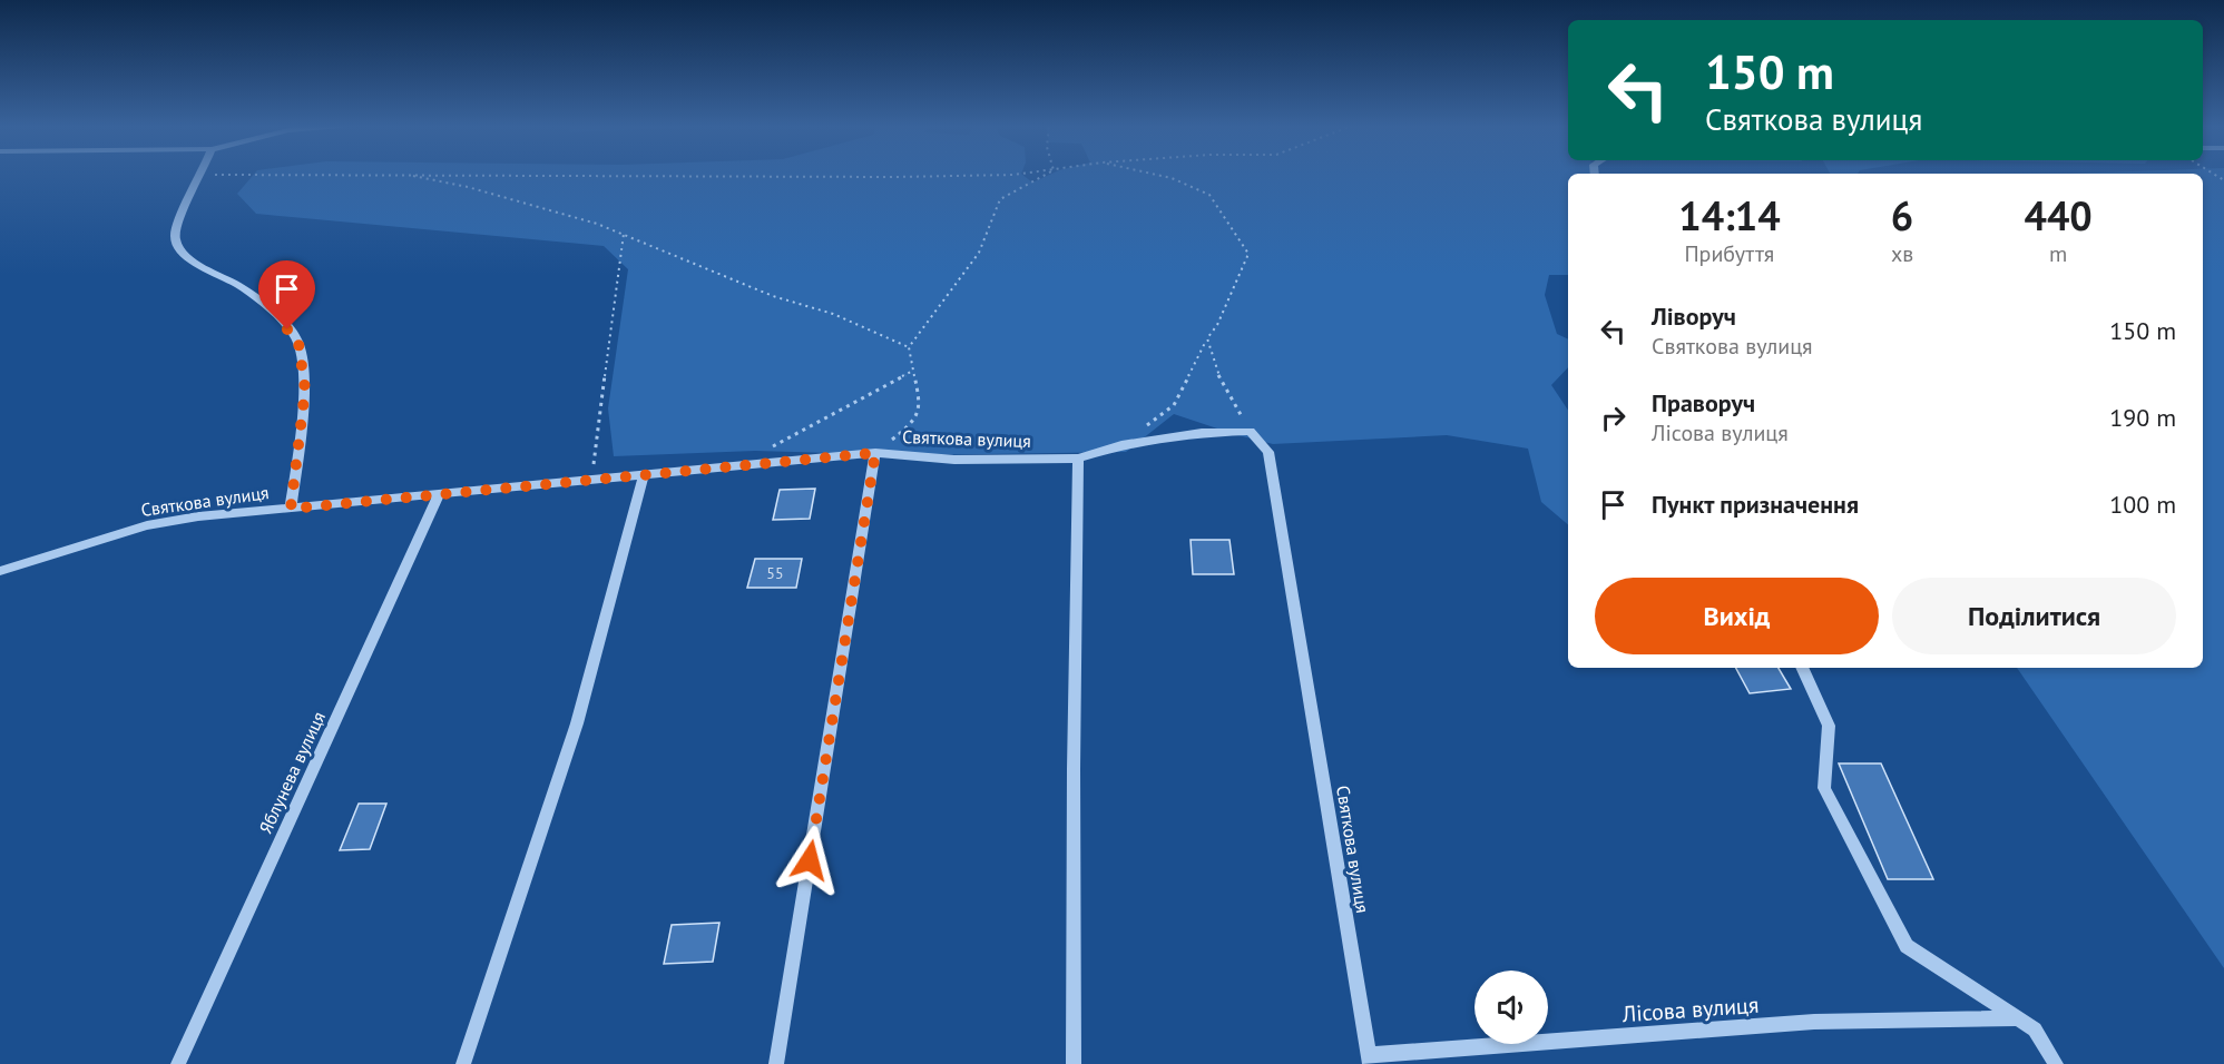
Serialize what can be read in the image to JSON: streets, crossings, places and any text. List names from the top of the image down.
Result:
{
  "streets": {
    "street": ["Святкова вулиця", "Яблунева вулиця", "Лісова вулиця"]
  },
  "crossings": [
    ["Святкова вулиця", "Яблунева вулиця"],
    ["Святкова вулиця", "Лісова вулиця"]
  ],
  "house_numbers": ["55"],
  "page": {
    "turn": ["150 m", "Святкова вулиця"],
    "eta": [
      "14:14",
      "Прибуття",
      "6",
      "хв",
      "440",
      "m"
    ],
    "list": [
      {
        "name": "Ліворуч",
        "note": "Святкова вулиця",
        "value": "150 m"
      },
      {
        "name": "Праворуч",
        "note": "Лісова вулиця",
        "value": "190 m"
      },
      {
        "name": "Пункт призначення",
        "value": "100 m"
      }
    ],
    "buttons": ["Вихід", "Поділитися"]
  }
}
